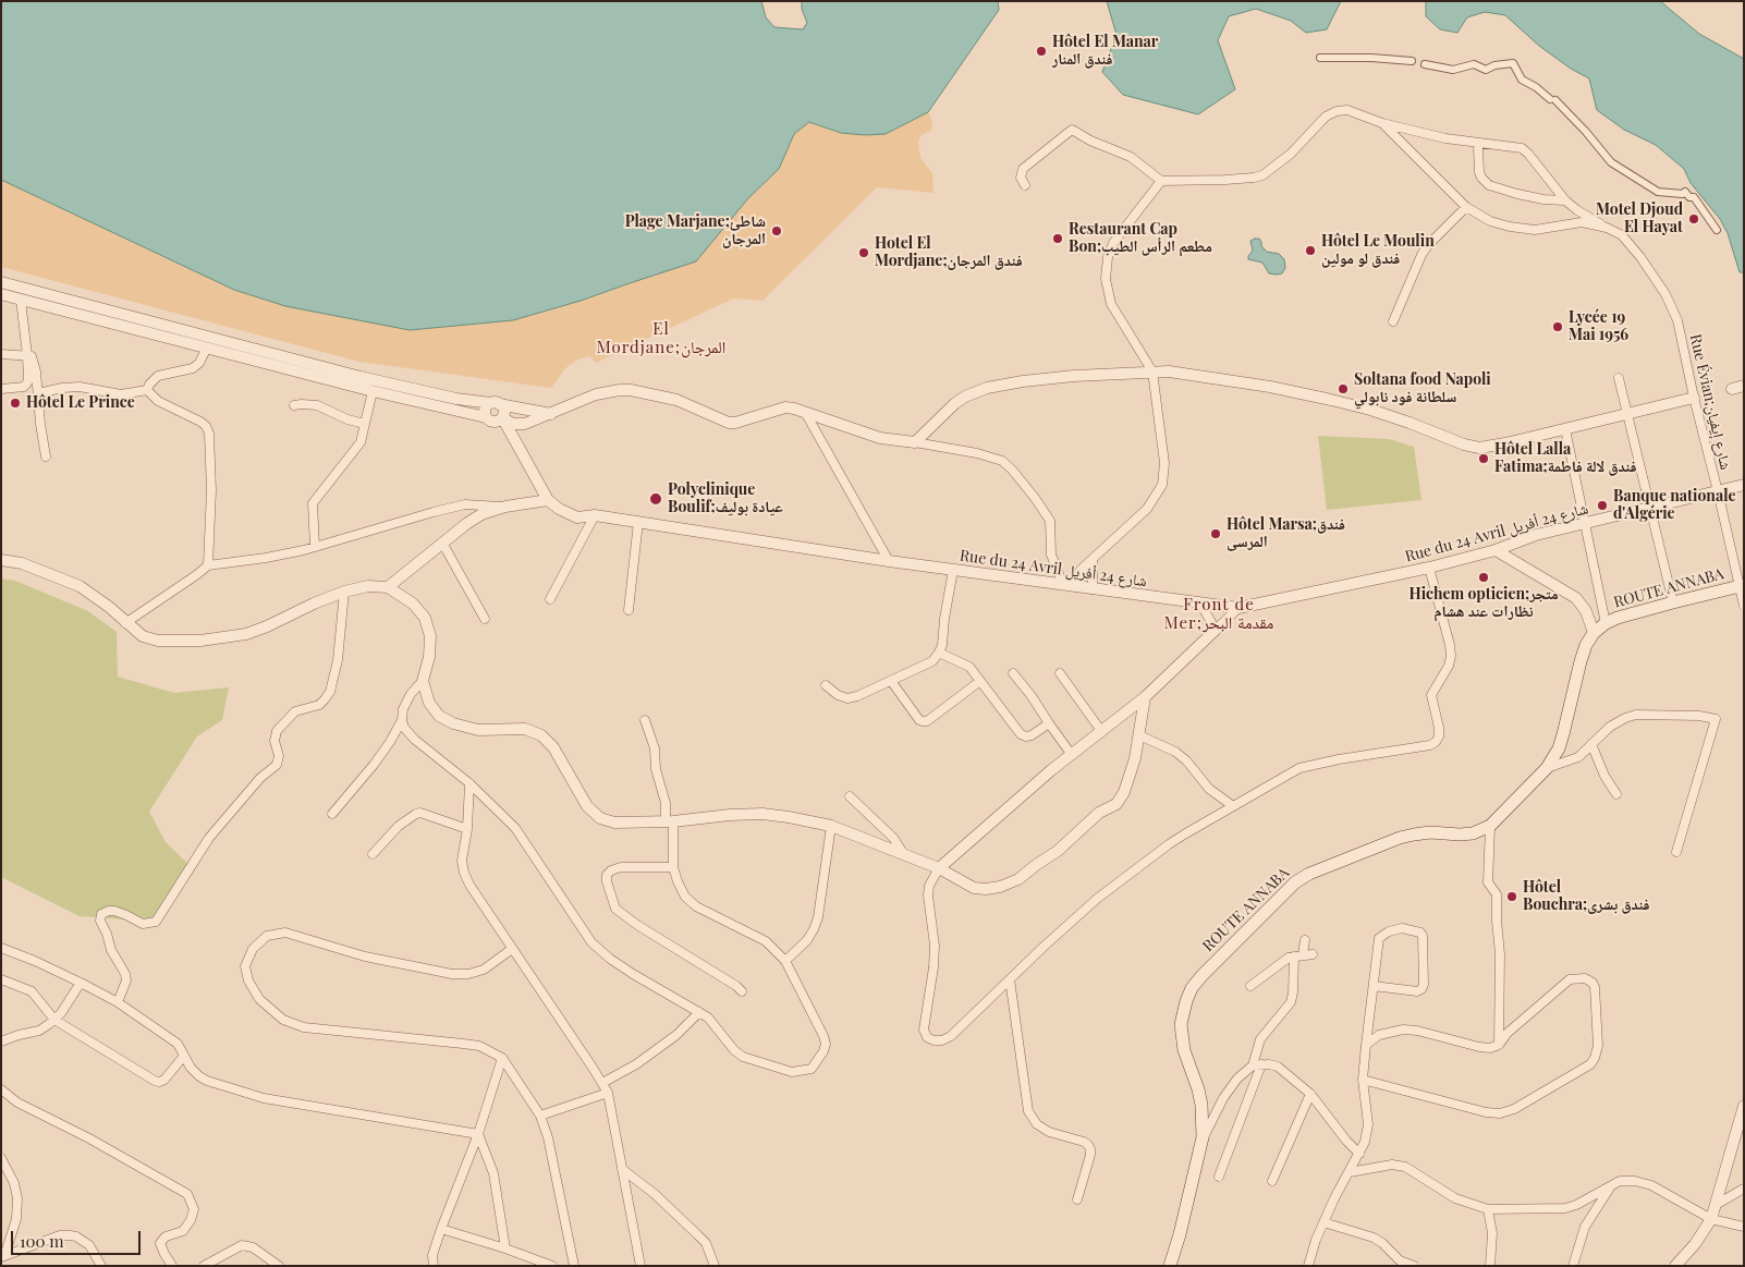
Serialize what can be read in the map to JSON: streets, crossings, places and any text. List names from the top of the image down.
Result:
{
  "streets": {
    "main road": ["ROUTE ANNABA"],
    "street": ["Rue Évian;شارع إيفيان", "Rue du 24 Avril شارع 24 أفريل"]
  },
  "crossings": [
    ["Rue Évian;شارع إيفيان", "Rue du 24 Avril شارع 24 أفريل"],
    ["Rue Évian;شارع إيفيان", "ROUTE ANNABA"]
  ],
  "districts": ["El Mordjane;المرجان", "Front de Mer;مقدمة البحر"],
  "places": [
    "Hôtel El Manar فندق المنار",
    "Motel Djoud El Hayat",
    "Plage Marjane;شاطئ المرجان",
    "Restaurant Cap Bon;مطعم الرأس الطيب",
    "Hôtel Le Moulin فندق لو مولين",
    "Hotel El Mordjane;فندق المرجان",
    "Lycée 19 Mai 1956",
    "Soltana food Napoli سلطانة فود نابولي",
    "Hôtel Le Prince",
    "Hôtel Lalla Fatima;فندق لالة فاطمة",
    "Polyclinique Boulif;عيادة بوليف",
    "Banque nationale d'Algérie",
    "Hôtel Marsa;فندق المرسى",
    "Hichem opticien;متجر نظارات عند هشام",
    "Hôtel Bouchra;فندق بشرى"
  ],
  "scale_bar": "100 m"
}
